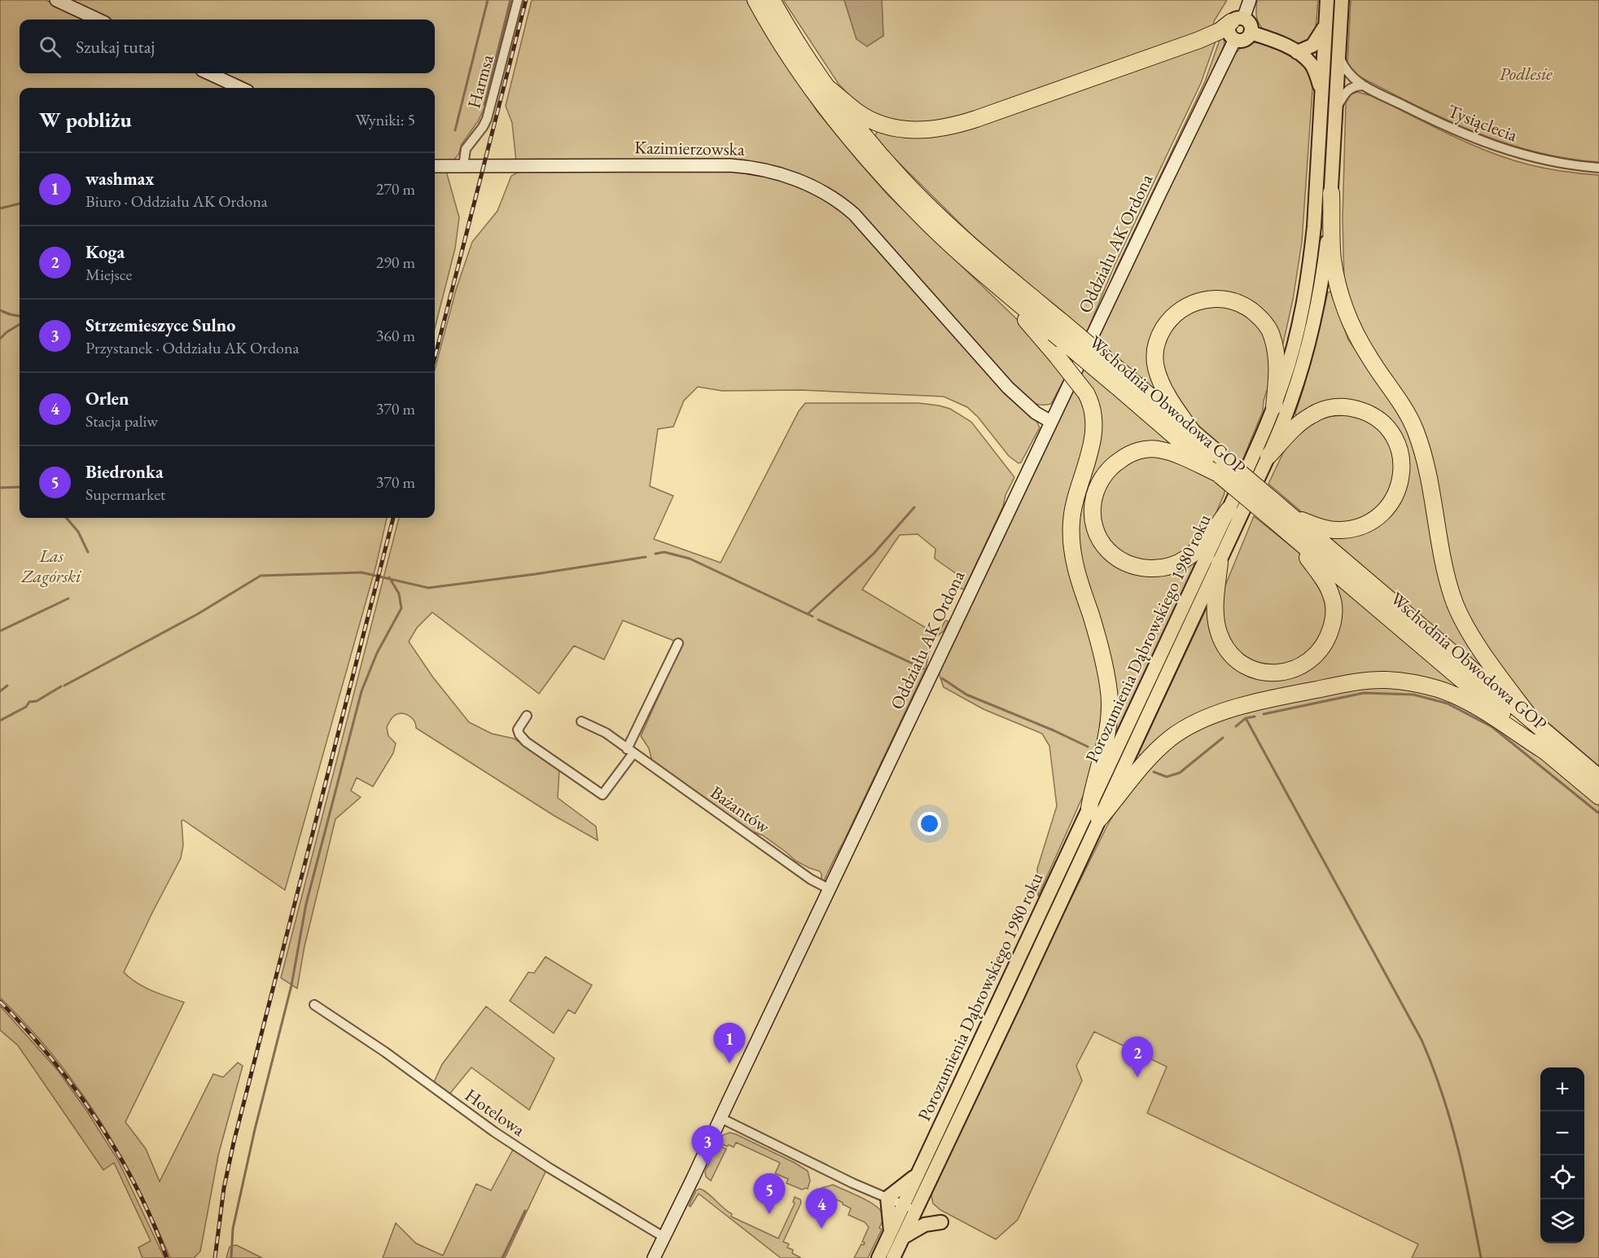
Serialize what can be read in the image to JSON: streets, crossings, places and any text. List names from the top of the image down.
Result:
{
  "streets": {
    "highway": ["Wschodnia Obwodowa GOP"],
    "main road": ["Porozumienia Dąbrowskiego 1980 roku"],
    "street": [
      "Harmsa",
      "Tysiąclecia",
      "Kazimierzowska",
      "Oddziału AK Ordona",
      "Bażantów",
      "Hotelowa"
    ]
  },
  "crossings": [
    ["Harmsa", "Kazimierzowska"],
    ["Tysiąclecia", "Porozumienia Dąbrowskiego 1980 roku"],
    ["Kazimierzowska", "Oddziału AK Ordona"],
    ["Oddziału AK Ordona", "Bażantów"],
    ["Oddziału AK Ordona", "Hotelowa"]
  ],
  "parks": ["Podlesie", "Las Zagórski"],
  "page": {
    "search": "Szukaj tutaj",
    "heading": ["W pobliżu", "Wyniki: 5"],
    "list": [
      {
        "mark": "1",
        "name": "washmax",
        "note": "Biuro · Oddziału AK Ordona",
        "value": "270 m"
      },
      {
        "mark": "2",
        "name": "Koga",
        "note": "Miejsce",
        "value": "290 m"
      },
      {
        "mark": "3",
        "name": "Strzemieszyce Sulno",
        "note": "Przystanek · Oddziału AK Ordona",
        "value": "360 m"
      },
      {
        "mark": "4",
        "name": "Orlen",
        "note": "Stacja paliw",
        "value": "370 m"
      },
      {
        "mark": "5",
        "name": "Biedronka",
        "note": "Supermarket",
        "value": "370 m"
      }
    ],
    "pins": [
      "1",
      "2",
      "3",
      "5",
      "4"
    ],
    "map_buttons": ["+", "−"]
  }
}
